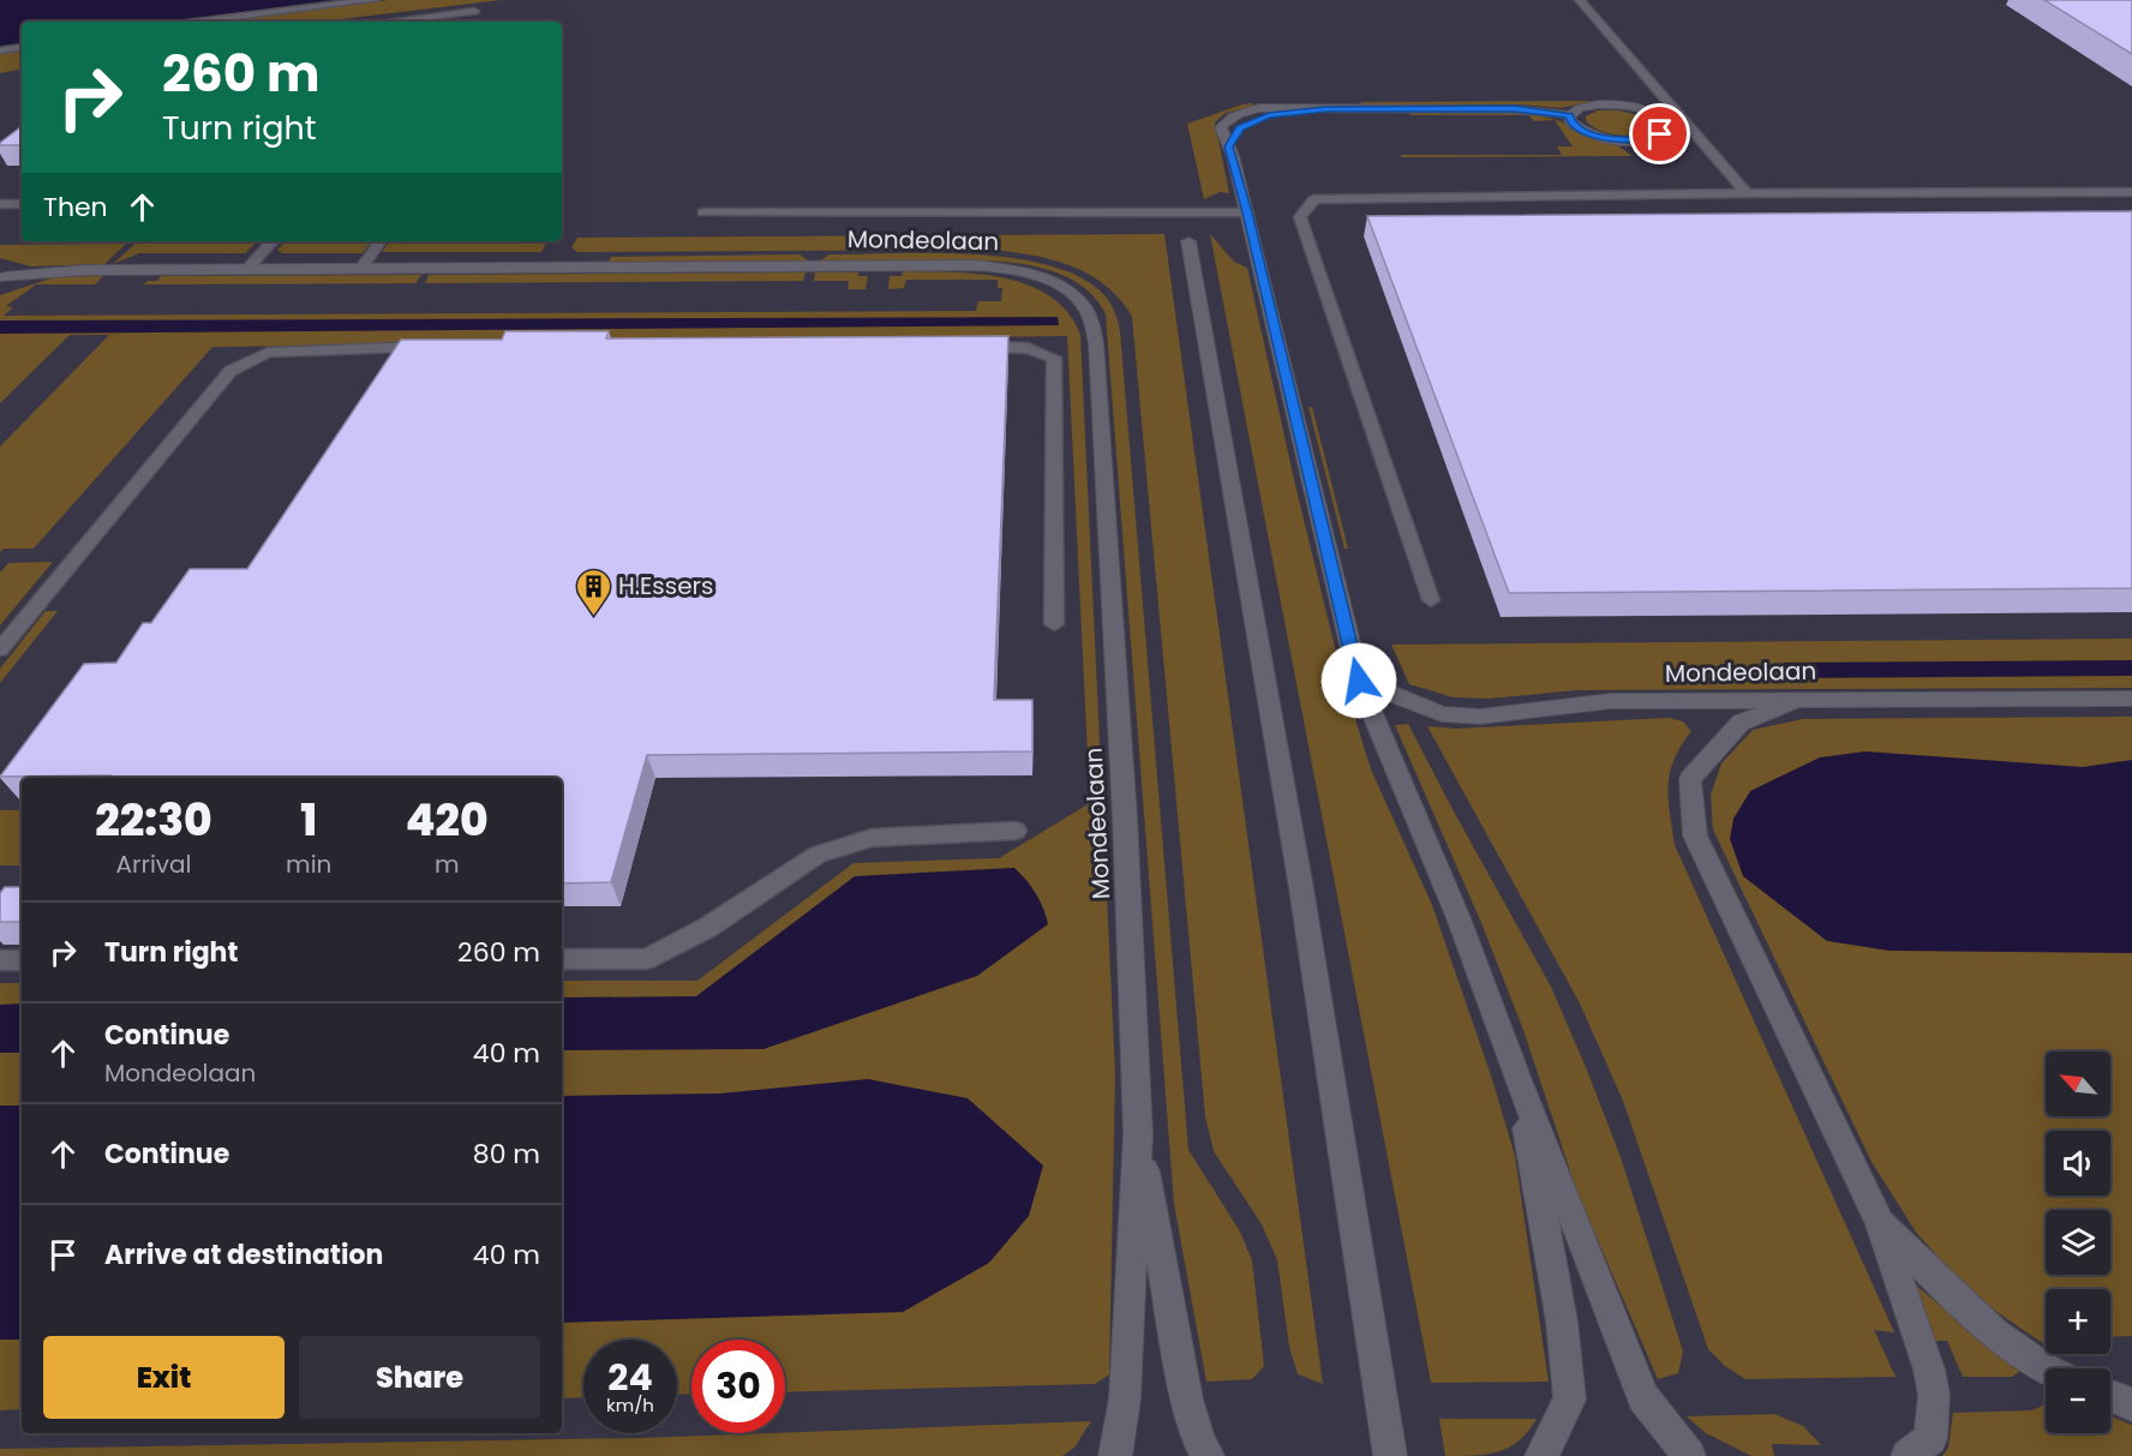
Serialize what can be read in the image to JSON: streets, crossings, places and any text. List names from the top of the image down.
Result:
{
  "streets": {
    "street": ["Mondeolaan"]
  },
  "places": {
    "building": ["H.Essers"]
  },
  "north": "top left",
  "page": {
    "turn": ["260 m", "Turn right"],
    "then": "Then",
    "eta": [
      "22:30",
      "Arrival",
      "1",
      "min",
      "420",
      "m"
    ],
    "list": [
      {
        "name": "Turn right",
        "value": "260 m"
      },
      {
        "name": "Continue",
        "note": "Mondeolaan",
        "value": "40 m"
      },
      {
        "name": "Continue",
        "value": "80 m"
      },
      {
        "name": "Arrive at destination",
        "value": "40 m"
      }
    ],
    "map_buttons": ["+", "−"],
    "buttons": ["Exit", "Share"],
    "speed": "24 km/h",
    "limit": "30"
  }
}
